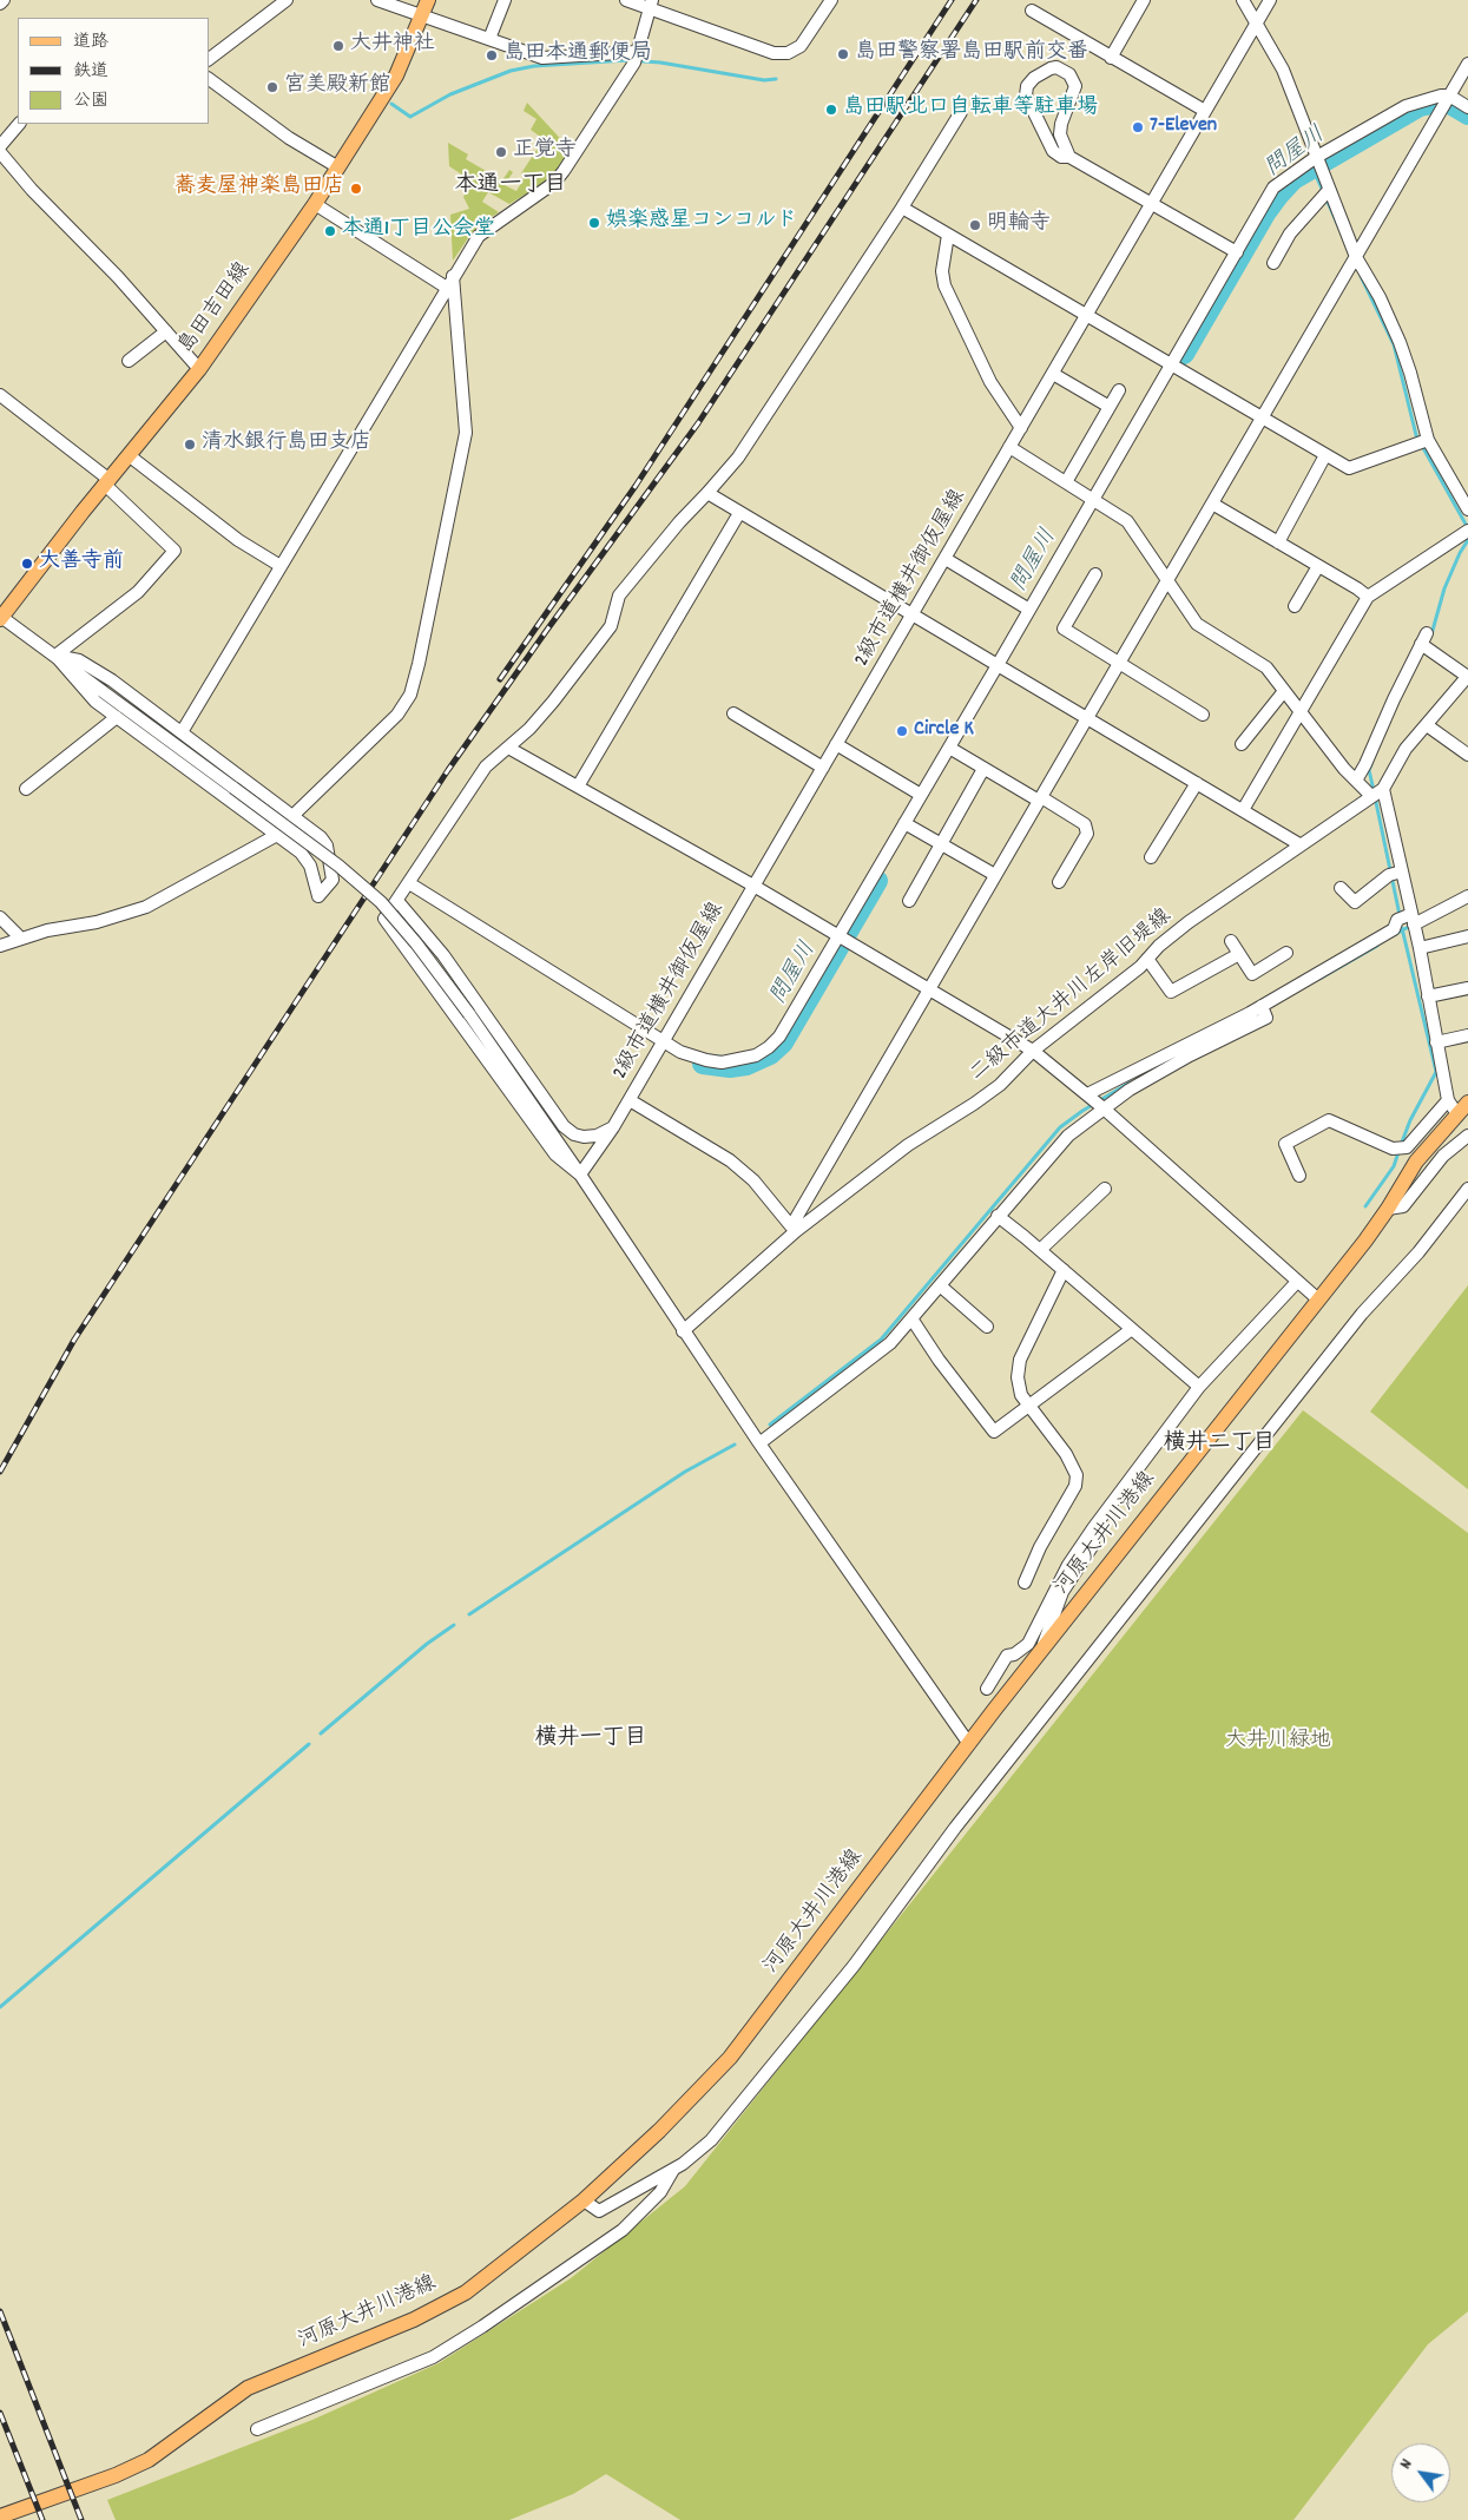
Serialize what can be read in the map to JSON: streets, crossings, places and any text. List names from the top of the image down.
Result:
{
  "streets": {
    "main road": ["島田吉田線", "河原大井川港線"],
    "street": ["2級市道横井御仮屋線", "二級市道大井川左岸旧堤線"]
  },
  "districts": ["本通一丁目", "横井二丁目", "横井一丁目"],
  "water": ["問屋川"],
  "parks": ["大井川緑地"],
  "places": [
    "大井神社",
    "島田警察署島田駅前交番",
    "島田本通郵便局",
    "宮美殿新館",
    "島田駅北口自転車等駐車場",
    "7-Eleven",
    "正覚寺",
    "蕎麦屋神楽島田店",
    "娯楽惑星コンコルド",
    "明輪寺",
    "本通1丁目公会堂",
    "清水銀行島田支店",
    "大善寺前",
    "Circle K"
  ],
  "legend": ["道路", "鉄道", "公園"],
  "north": "top left"
}
